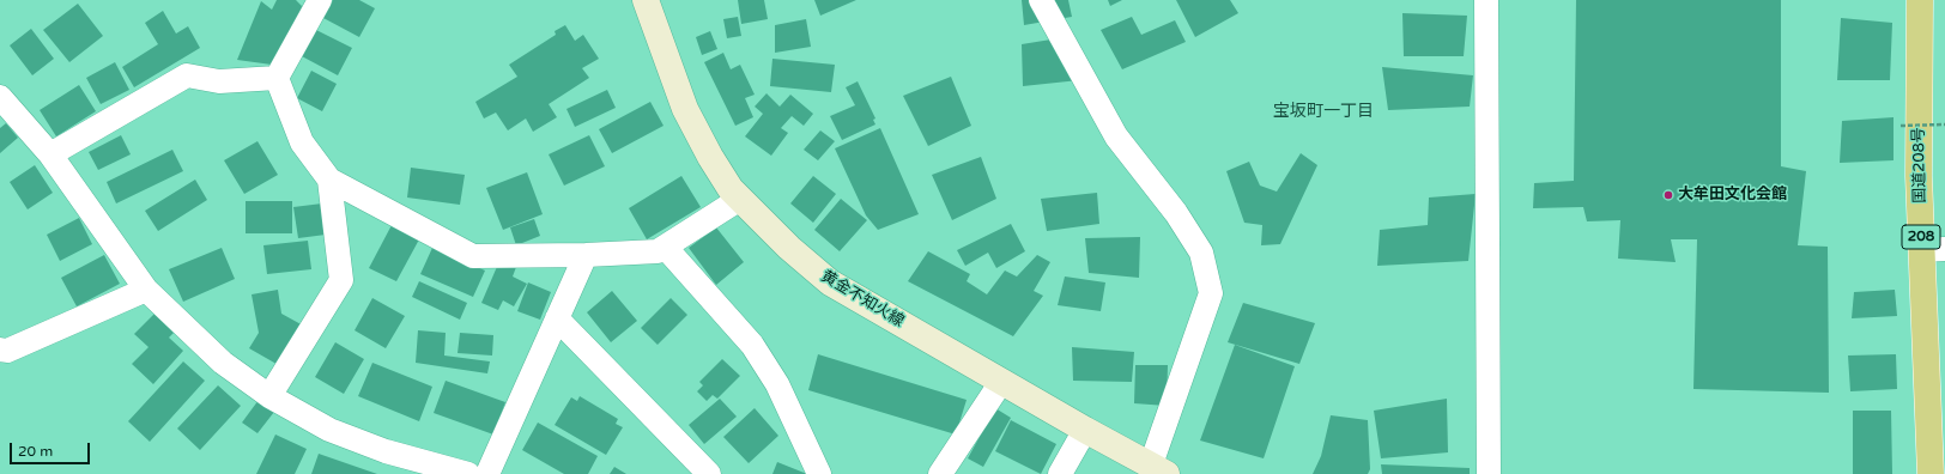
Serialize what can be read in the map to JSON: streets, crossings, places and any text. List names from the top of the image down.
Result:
{
  "streets": {
    "highway": ["国道208号", "208"],
    "main road": ["黄金不知火線"]
  },
  "districts": ["宝坂町一丁目"],
  "places": ["大牟田文化会館"],
  "scale_bar": "20 m"
}
